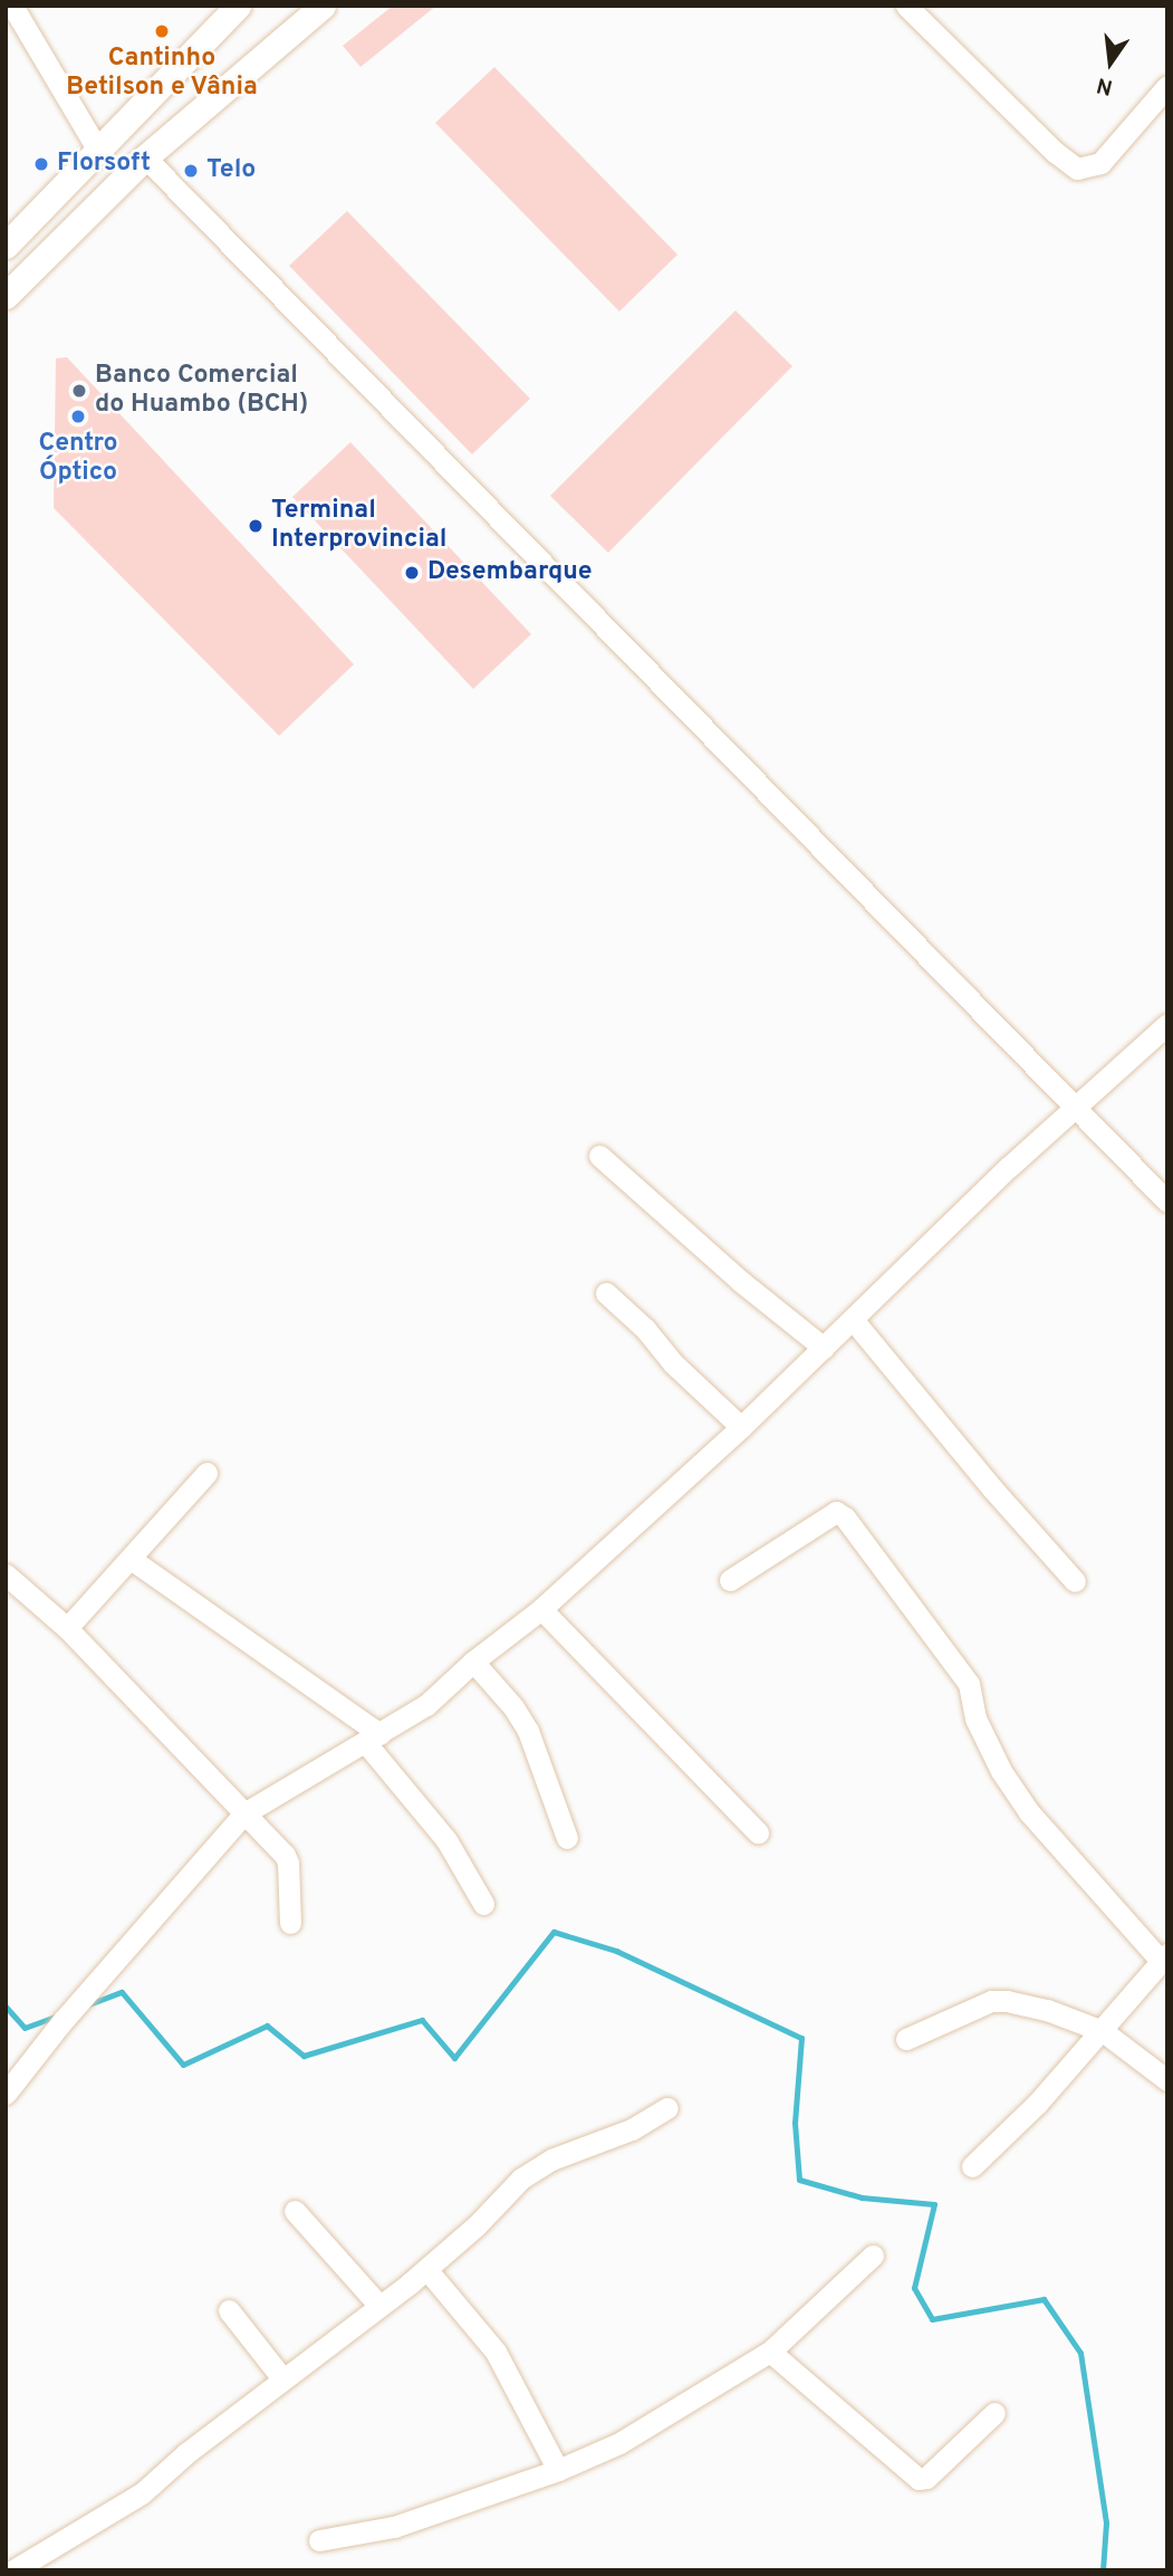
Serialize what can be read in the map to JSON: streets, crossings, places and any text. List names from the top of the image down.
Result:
{
  "places": [
    "Cantinho Betilson e Vânia",
    "Florsoft",
    "Telo",
    "Banco Comercial do Huambo (BCH)",
    "Centro Óptico",
    "Terminal Interprovincial",
    "Desembarque"
  ],
  "north": "bottom"
}
